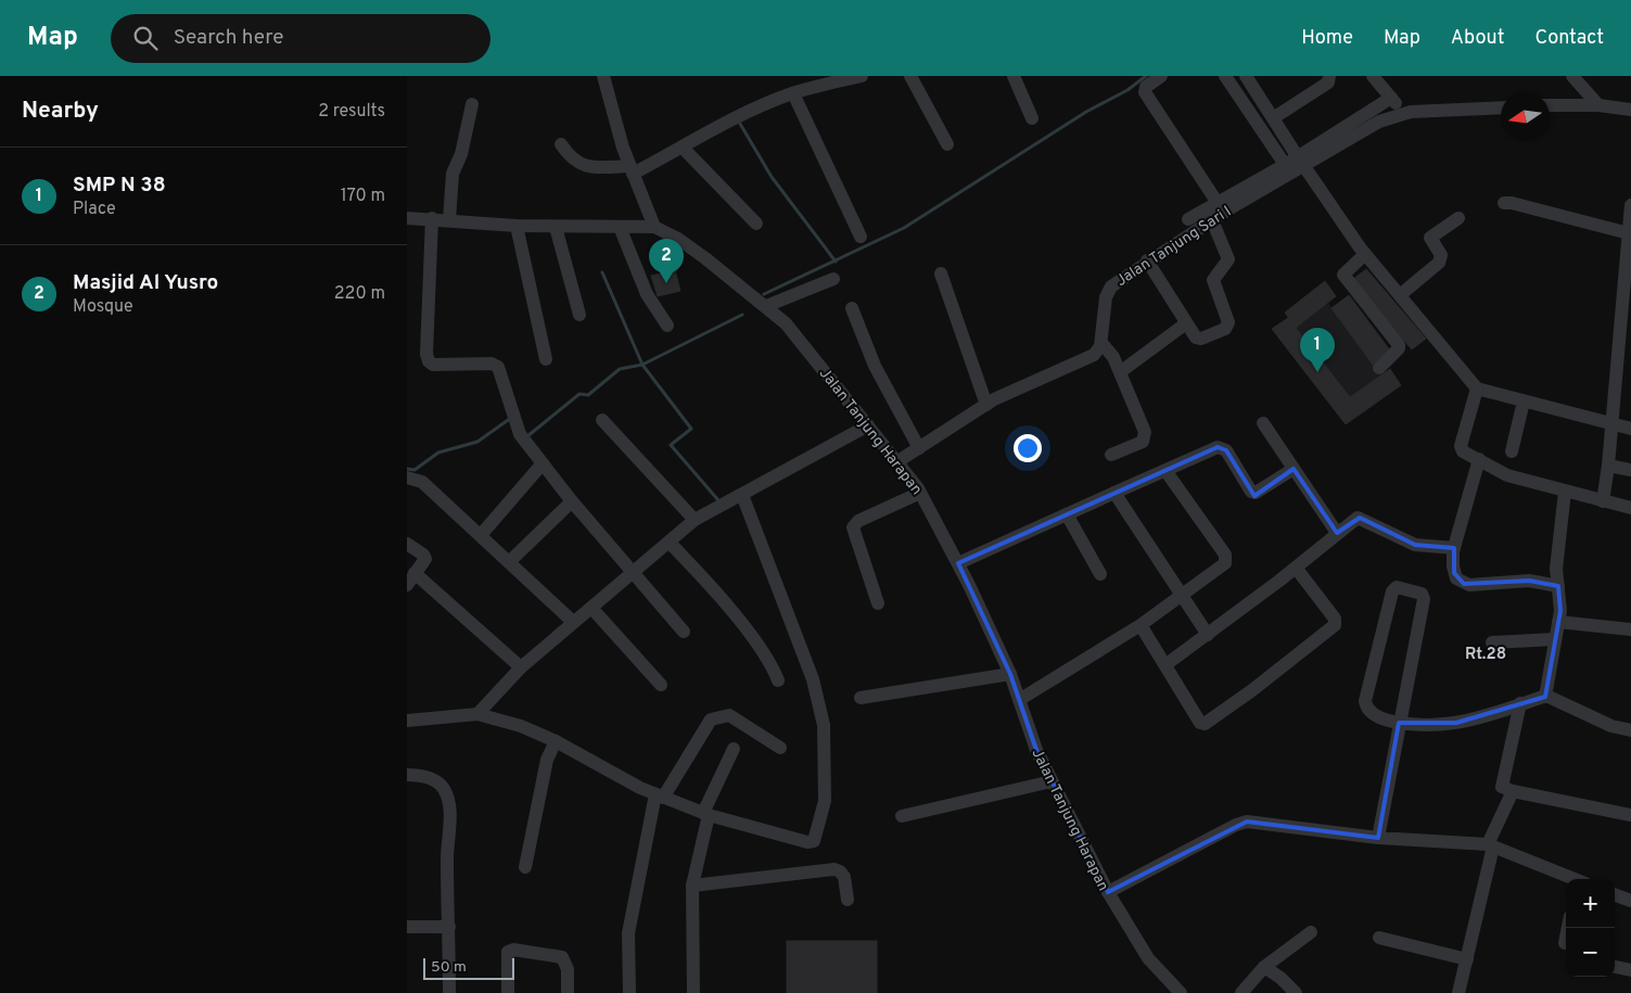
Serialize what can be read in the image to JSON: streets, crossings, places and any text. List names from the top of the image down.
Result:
{
  "streets": {
    "street": ["Jalan Tanjung Sari I", "Jalan Tanjung Harapan"]
  },
  "districts": ["Rt.28"],
  "scale_bar": "50 m",
  "north": "left",
  "page": {
    "header": "Map",
    "search": "Search here",
    "nav": [
      "Home",
      "Map",
      "About",
      "Contact"
    ],
    "heading": ["Nearby", "2 results"],
    "list": [
      {
        "mark": "1",
        "name": "SMP N 38",
        "note": "Place",
        "value": "170 m"
      },
      {
        "mark": "2",
        "name": "Masjid Al Yusro",
        "note": "Mosque",
        "value": "220 m"
      }
    ],
    "pins": ["2", "1"],
    "map_buttons": ["+", "−"],
    "scale": "50 m"
  }
}
